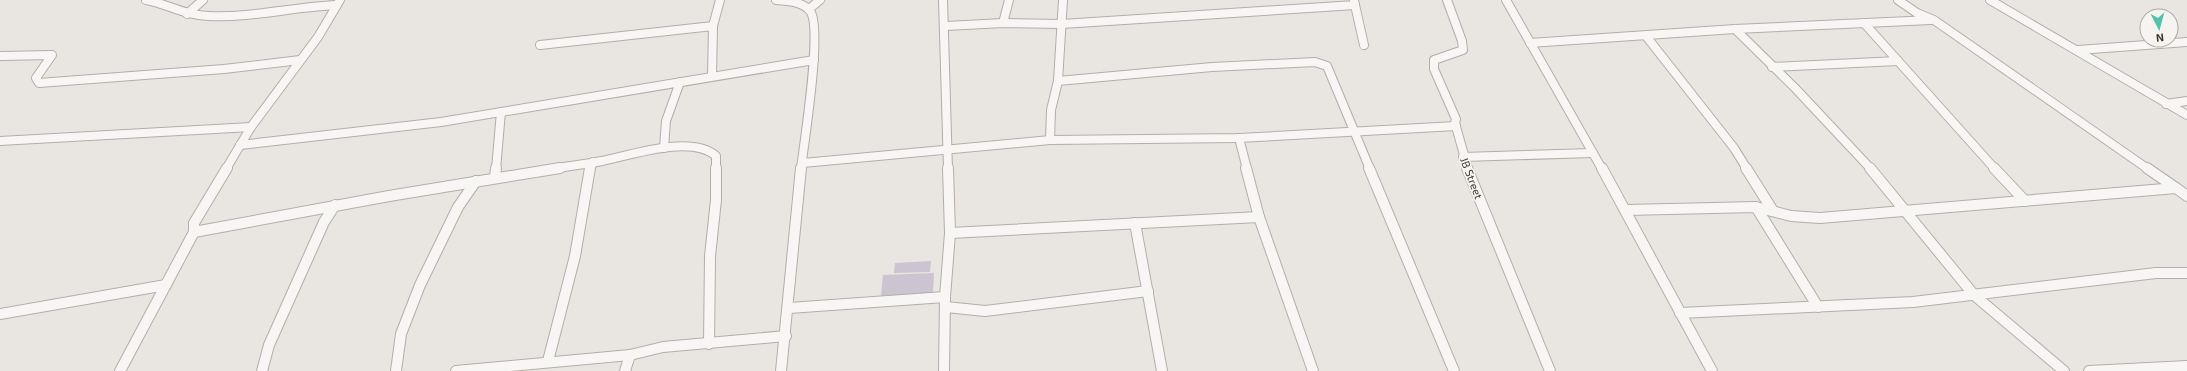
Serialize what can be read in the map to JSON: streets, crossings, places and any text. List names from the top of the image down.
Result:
{
  "streets": {
    "street": ["JB Street"]
  },
  "north": "bottom"
}
